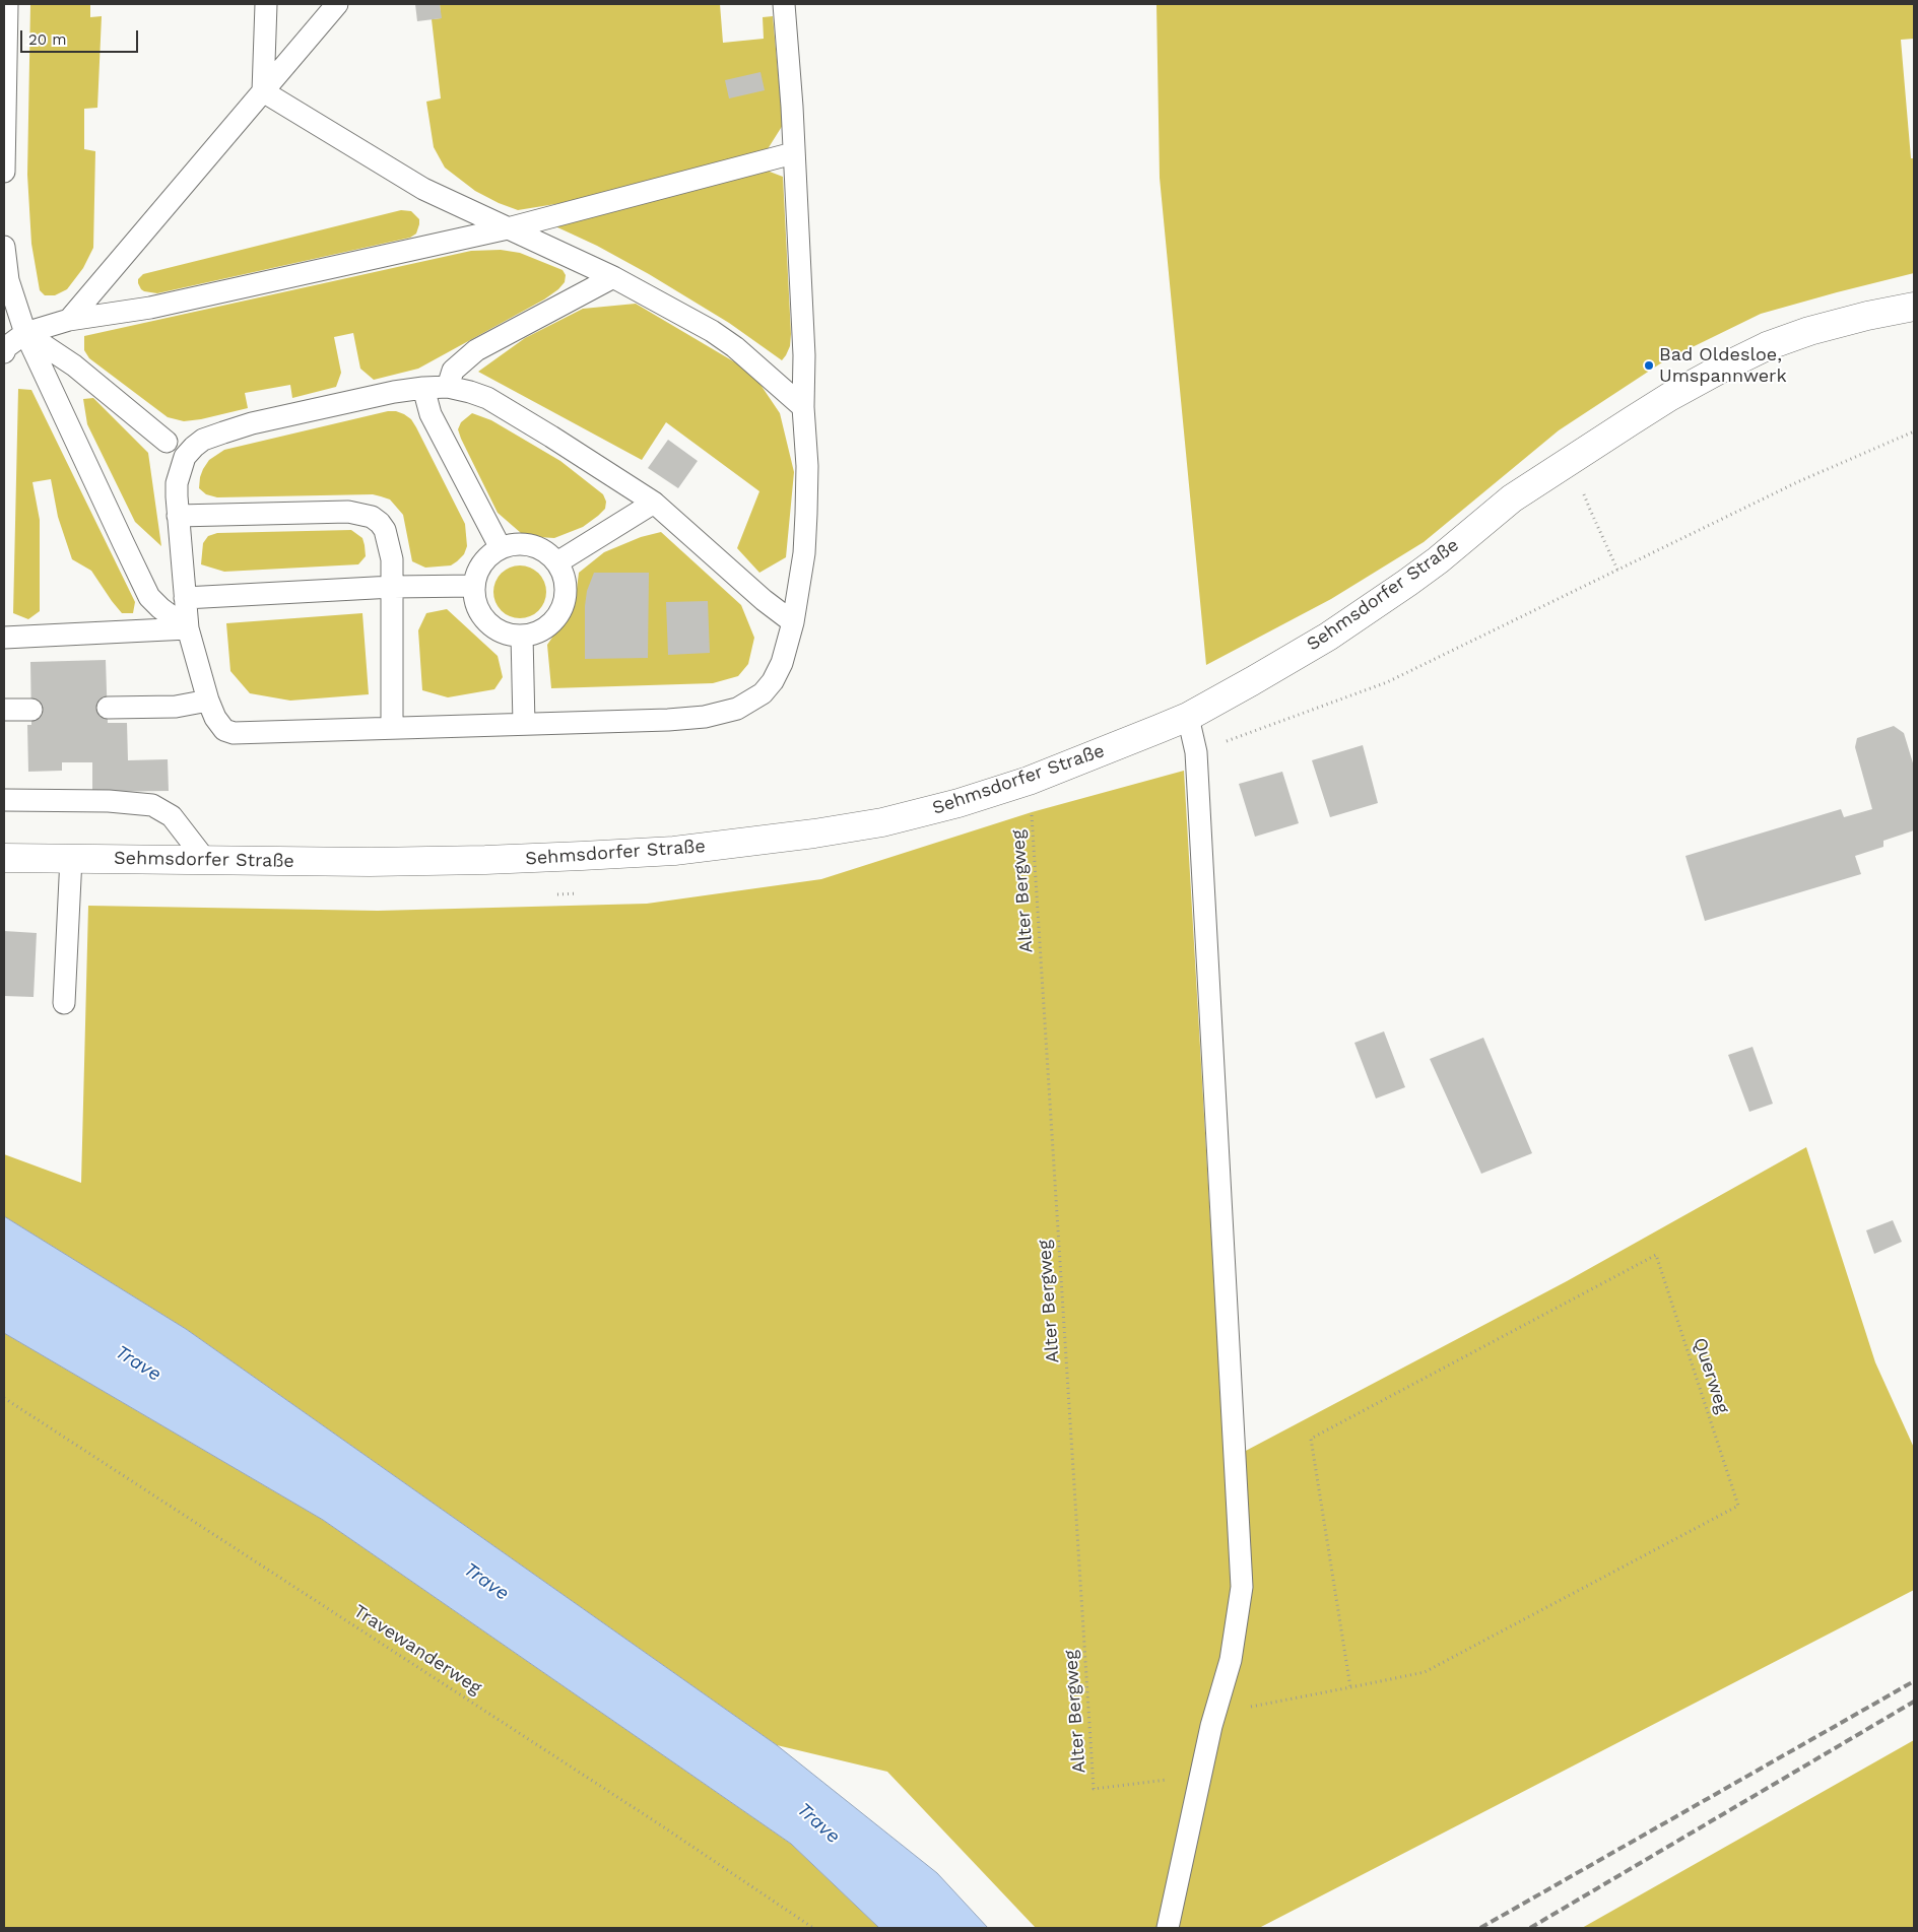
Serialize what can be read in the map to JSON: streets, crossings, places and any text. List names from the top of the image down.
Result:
{
  "streets": {
    "main road": ["Sehmsdorfer Straße"],
    "path": ["Alter Bergweg", "Querweg", "Travewanderweg"]
  },
  "water": ["Trave"],
  "places": ["Bad Oldesloe, Umspannwerk"],
  "scale_bar": "20 m"
}
